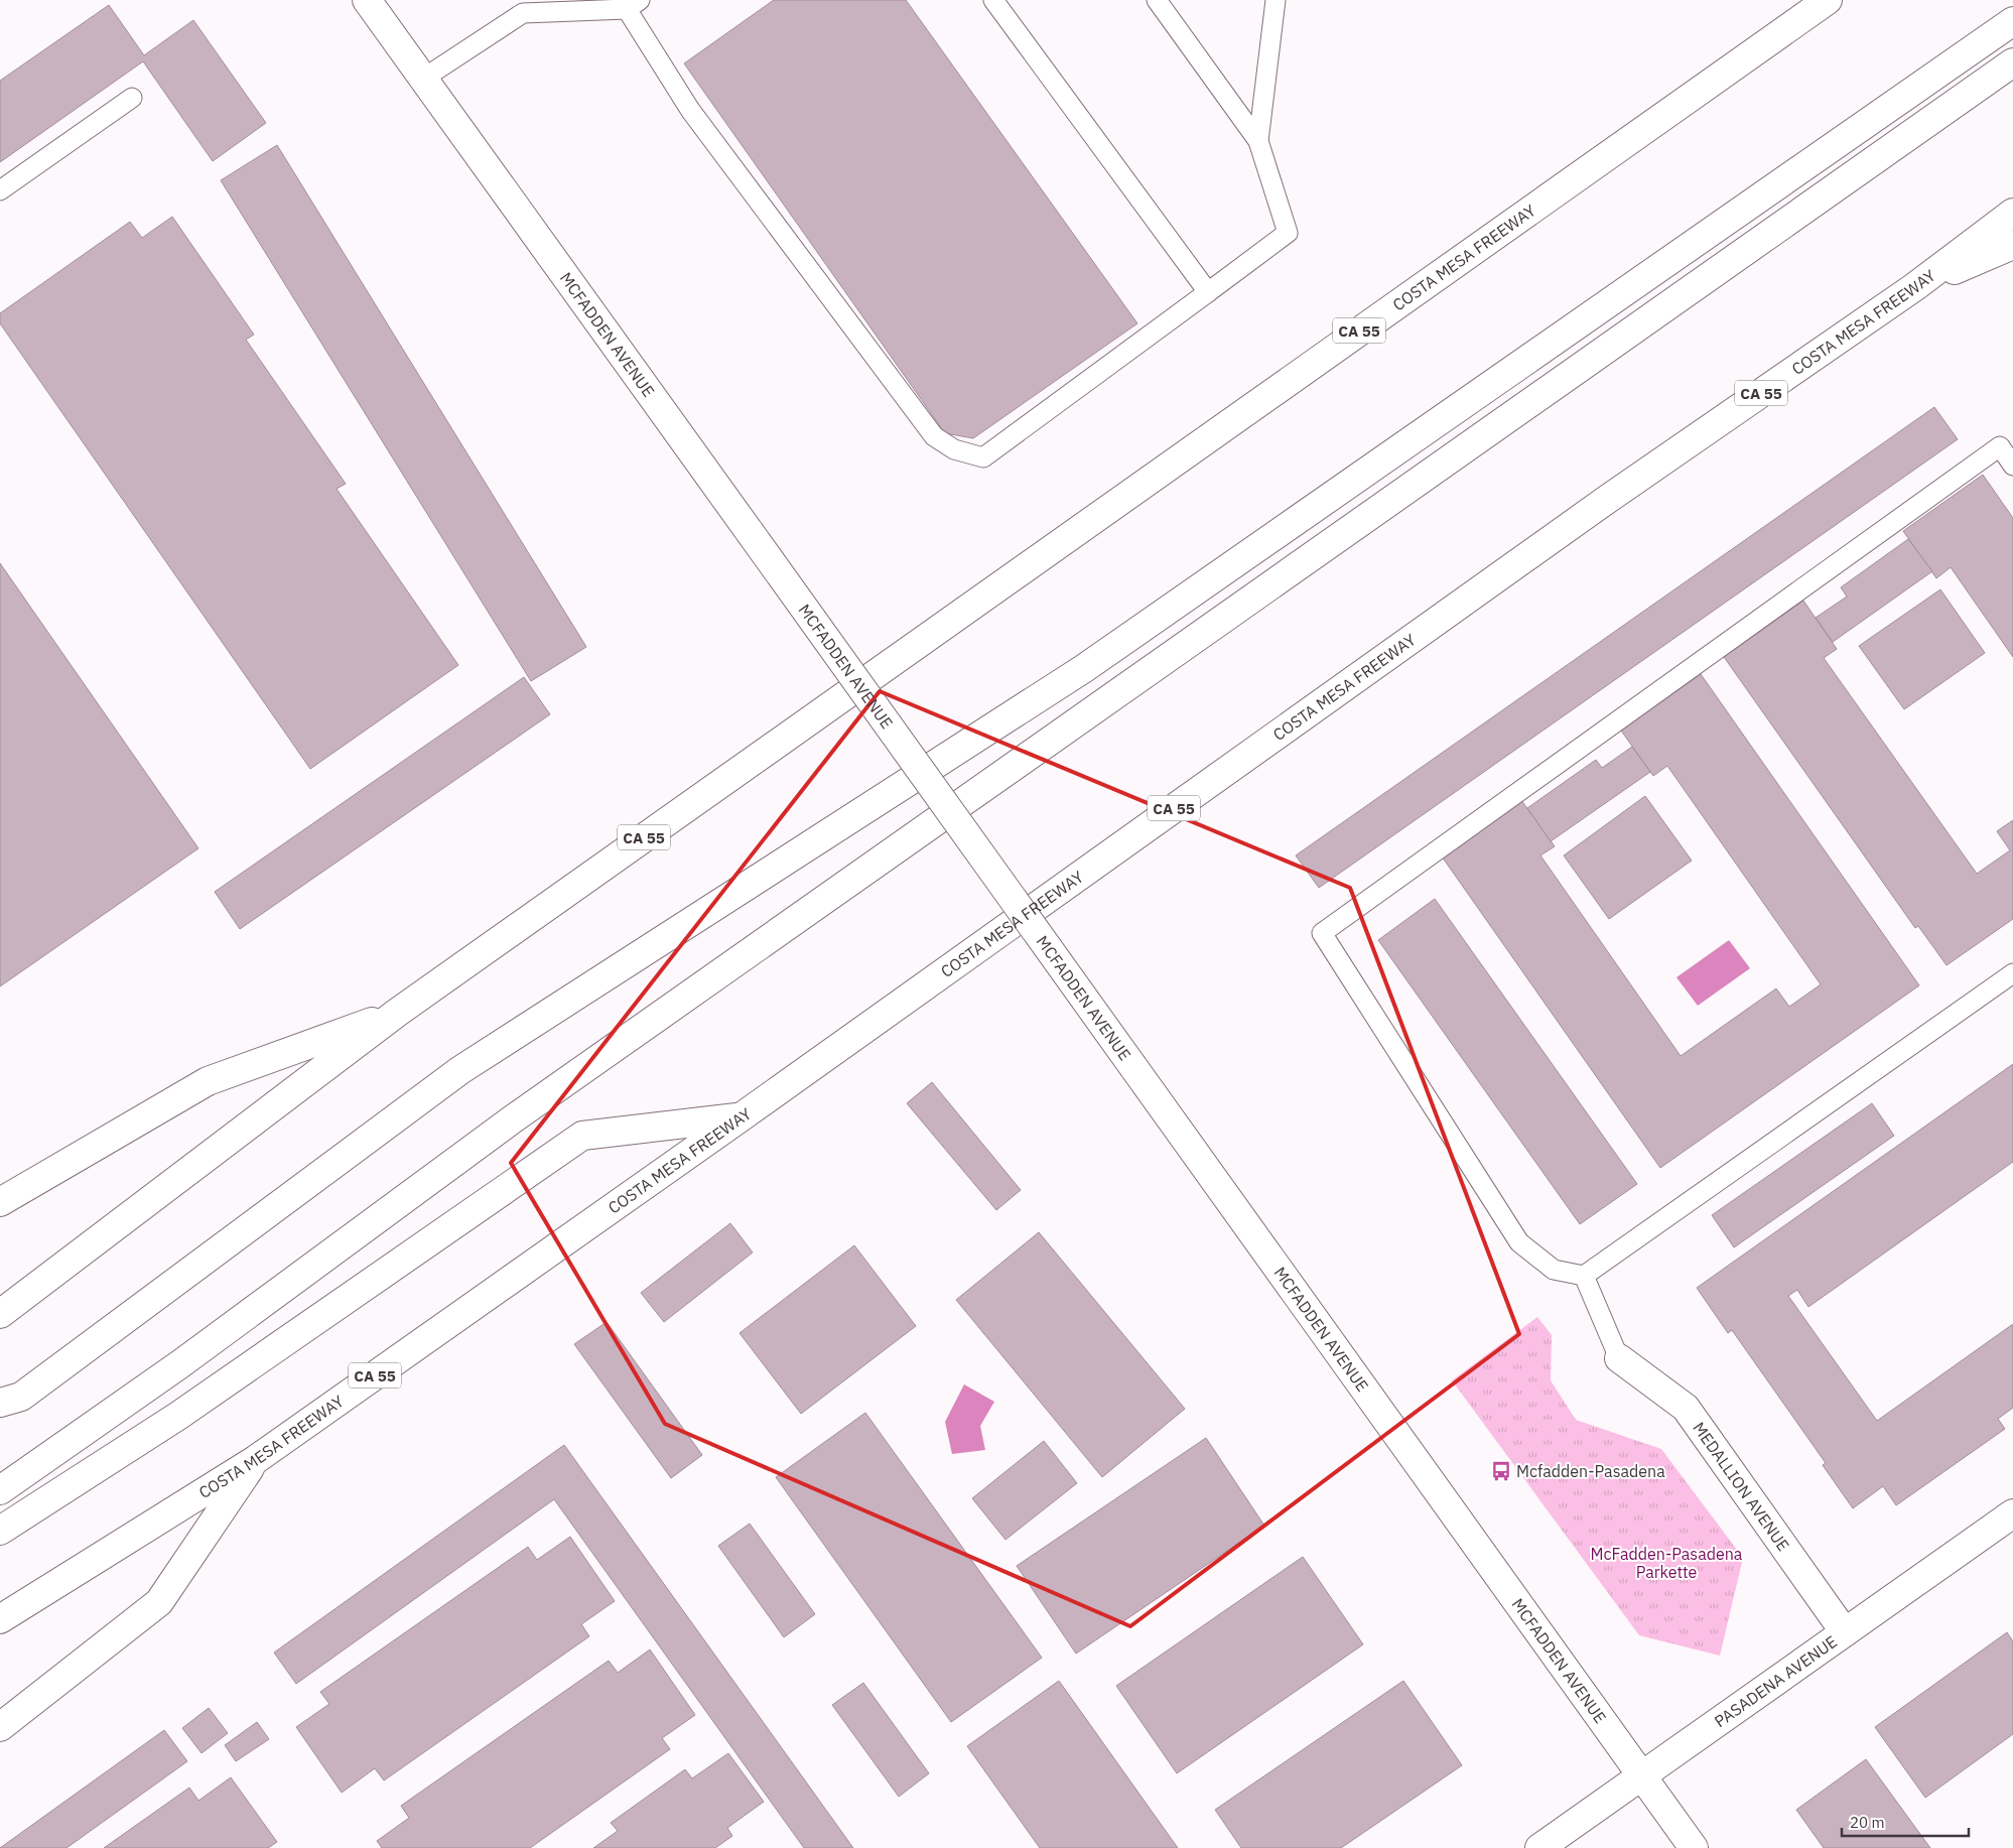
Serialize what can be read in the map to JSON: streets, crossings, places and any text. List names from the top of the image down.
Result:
{
  "streets": {
    "main road": [
      "COSTA MESA FREEWAY",
      "CA 55",
      "MCFADDEN AVENUE",
      "MEDALLION AVENUE",
      "PASADENA AVENUE"
    ]
  },
  "crossings": [
    ["COSTA MESA FREEWAY", "CA 55"],
    ["MCFADDEN AVENUE", "PASADENA AVENUE"],
    ["MEDALLION AVENUE", "PASADENA AVENUE"]
  ],
  "parks": ["McFadden-Pasadena Parkette"],
  "places": {
    "bus stop": ["Mcfadden-Pasadena"]
  },
  "scale_bar": "20 m"
}
